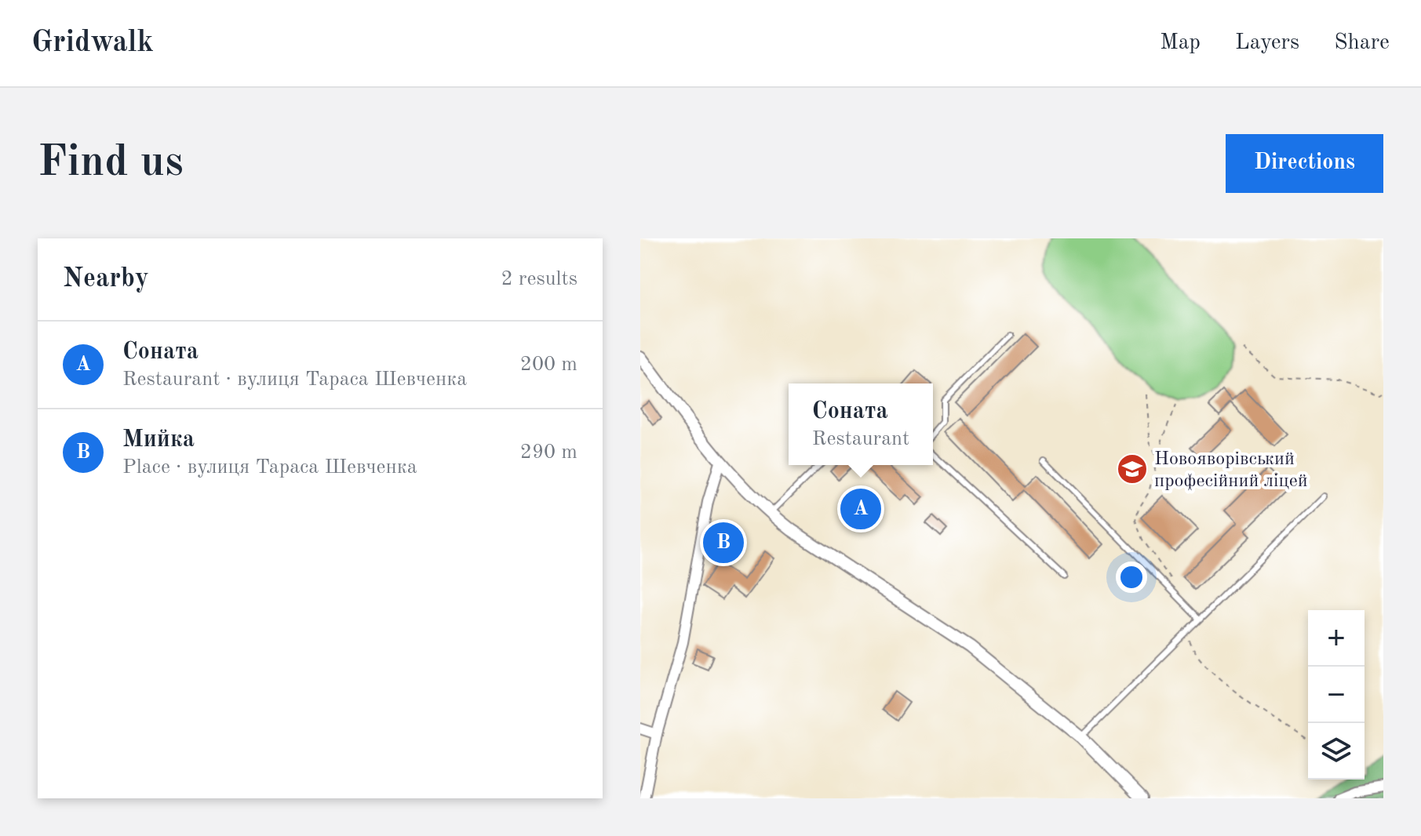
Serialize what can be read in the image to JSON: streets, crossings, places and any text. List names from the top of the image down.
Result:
{
  "places": {
    "school or university": ["Новояворівський професійний ліцей"]
  },
  "page": {
    "header": "Gridwalk",
    "nav": ["Map", "Layers", "Share"],
    "buttons": "Directions",
    "title": "Find us",
    "heading": ["Nearby", "2 results"],
    "list": [
      {
        "mark": "A",
        "name": "Соната",
        "note": "Restaurant · вулиця Тараса Шевченка",
        "value": "200 m"
      },
      {
        "mark": "B",
        "name": "Мийка",
        "note": "Place · вулиця Тараса Шевченка",
        "value": "290 m"
      }
    ],
    "popup": ["Соната", "Restaurant"],
    "pins": ["A", "B"],
    "map_buttons": ["+", "−"]
  }
}
